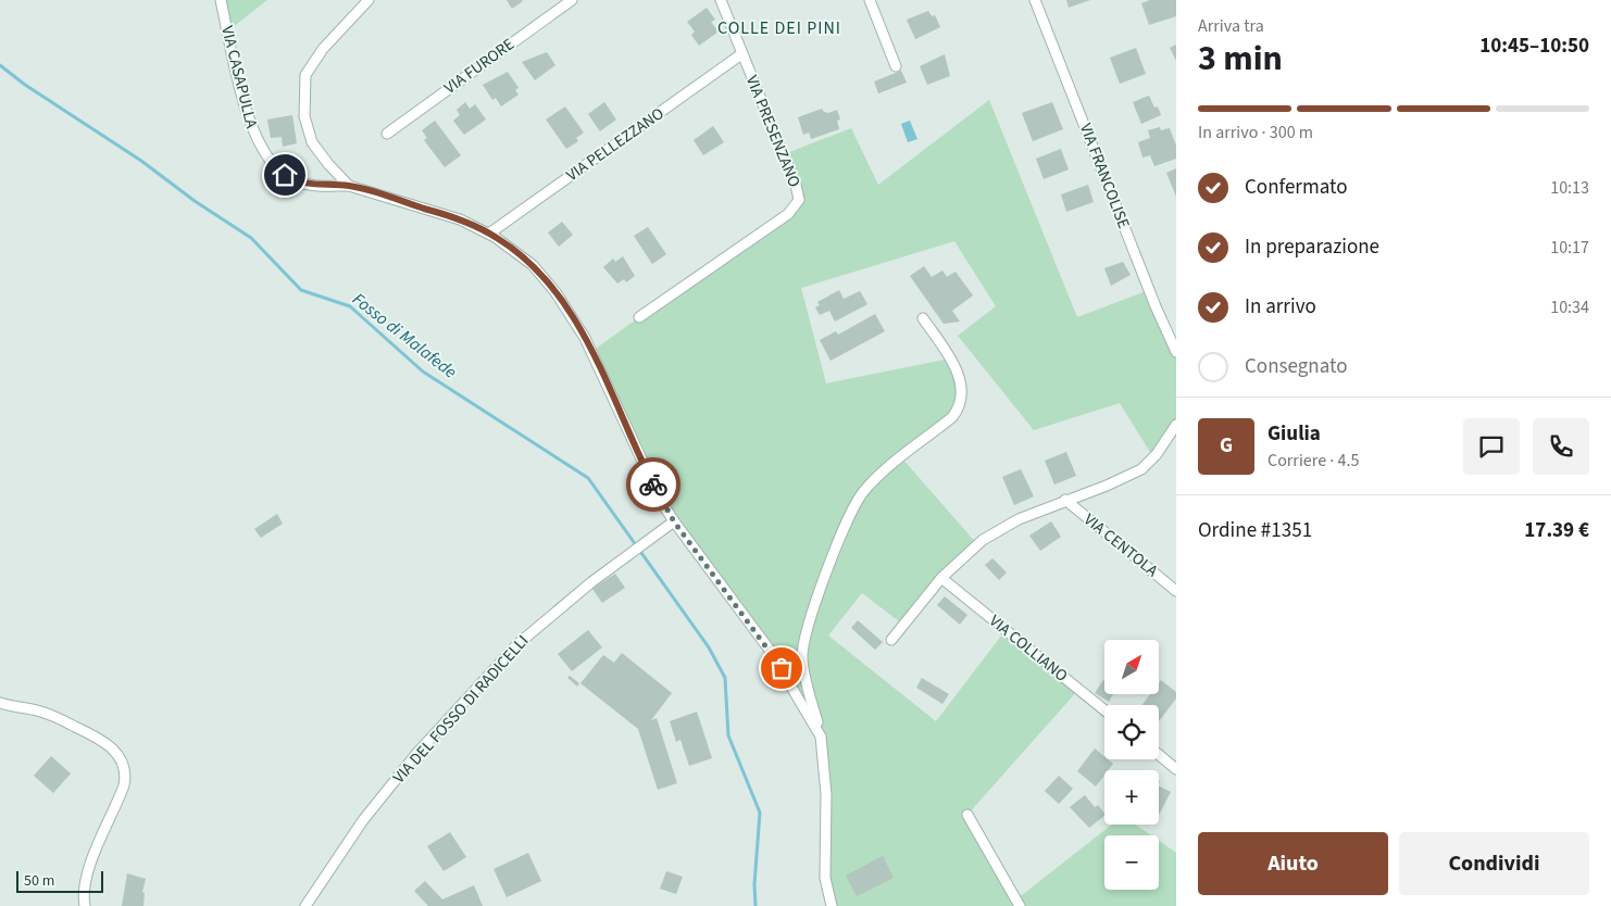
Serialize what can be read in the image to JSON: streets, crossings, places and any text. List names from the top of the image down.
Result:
{
  "streets": {
    "street": [
      "VIA FURORE",
      "VIA CASAPULLA",
      "VIA PRESENZANO",
      "VIA PELLEZZANO",
      "VIA FRANCOLISE",
      "VIA CENTOLA",
      "VIA COLLIANO",
      "VIA DEL FOSSO DI RADICELLI"
    ]
  },
  "crossings": [
    ["VIA PRESENZANO", "VIA PELLEZZANO"]
  ],
  "districts": ["COLLE DEI PINI"],
  "water": ["Fosso di Malafede"],
  "scale_bar": "50 m",
  "north": "top right",
  "page": {
    "heading": ["3 min", "Arriva tra", "10:45–10:50"],
    "panel": [
      "Giulia",
      "Corriere · 4.5",
      "Ordine #1351",
      "17.39 €"
    ],
    "bar": "In arrivo · 300 m",
    "list": [
      ["Confermato", "10:13"],
      ["In preparazione", "10:17"],
      ["In arrivo", "10:34"],
      "Consegnato"
    ],
    "round": "G",
    "map_buttons": ["+", "−"],
    "buttons": ["Aiuto", "Condividi"],
    "scale": "50 m"
  }
}
